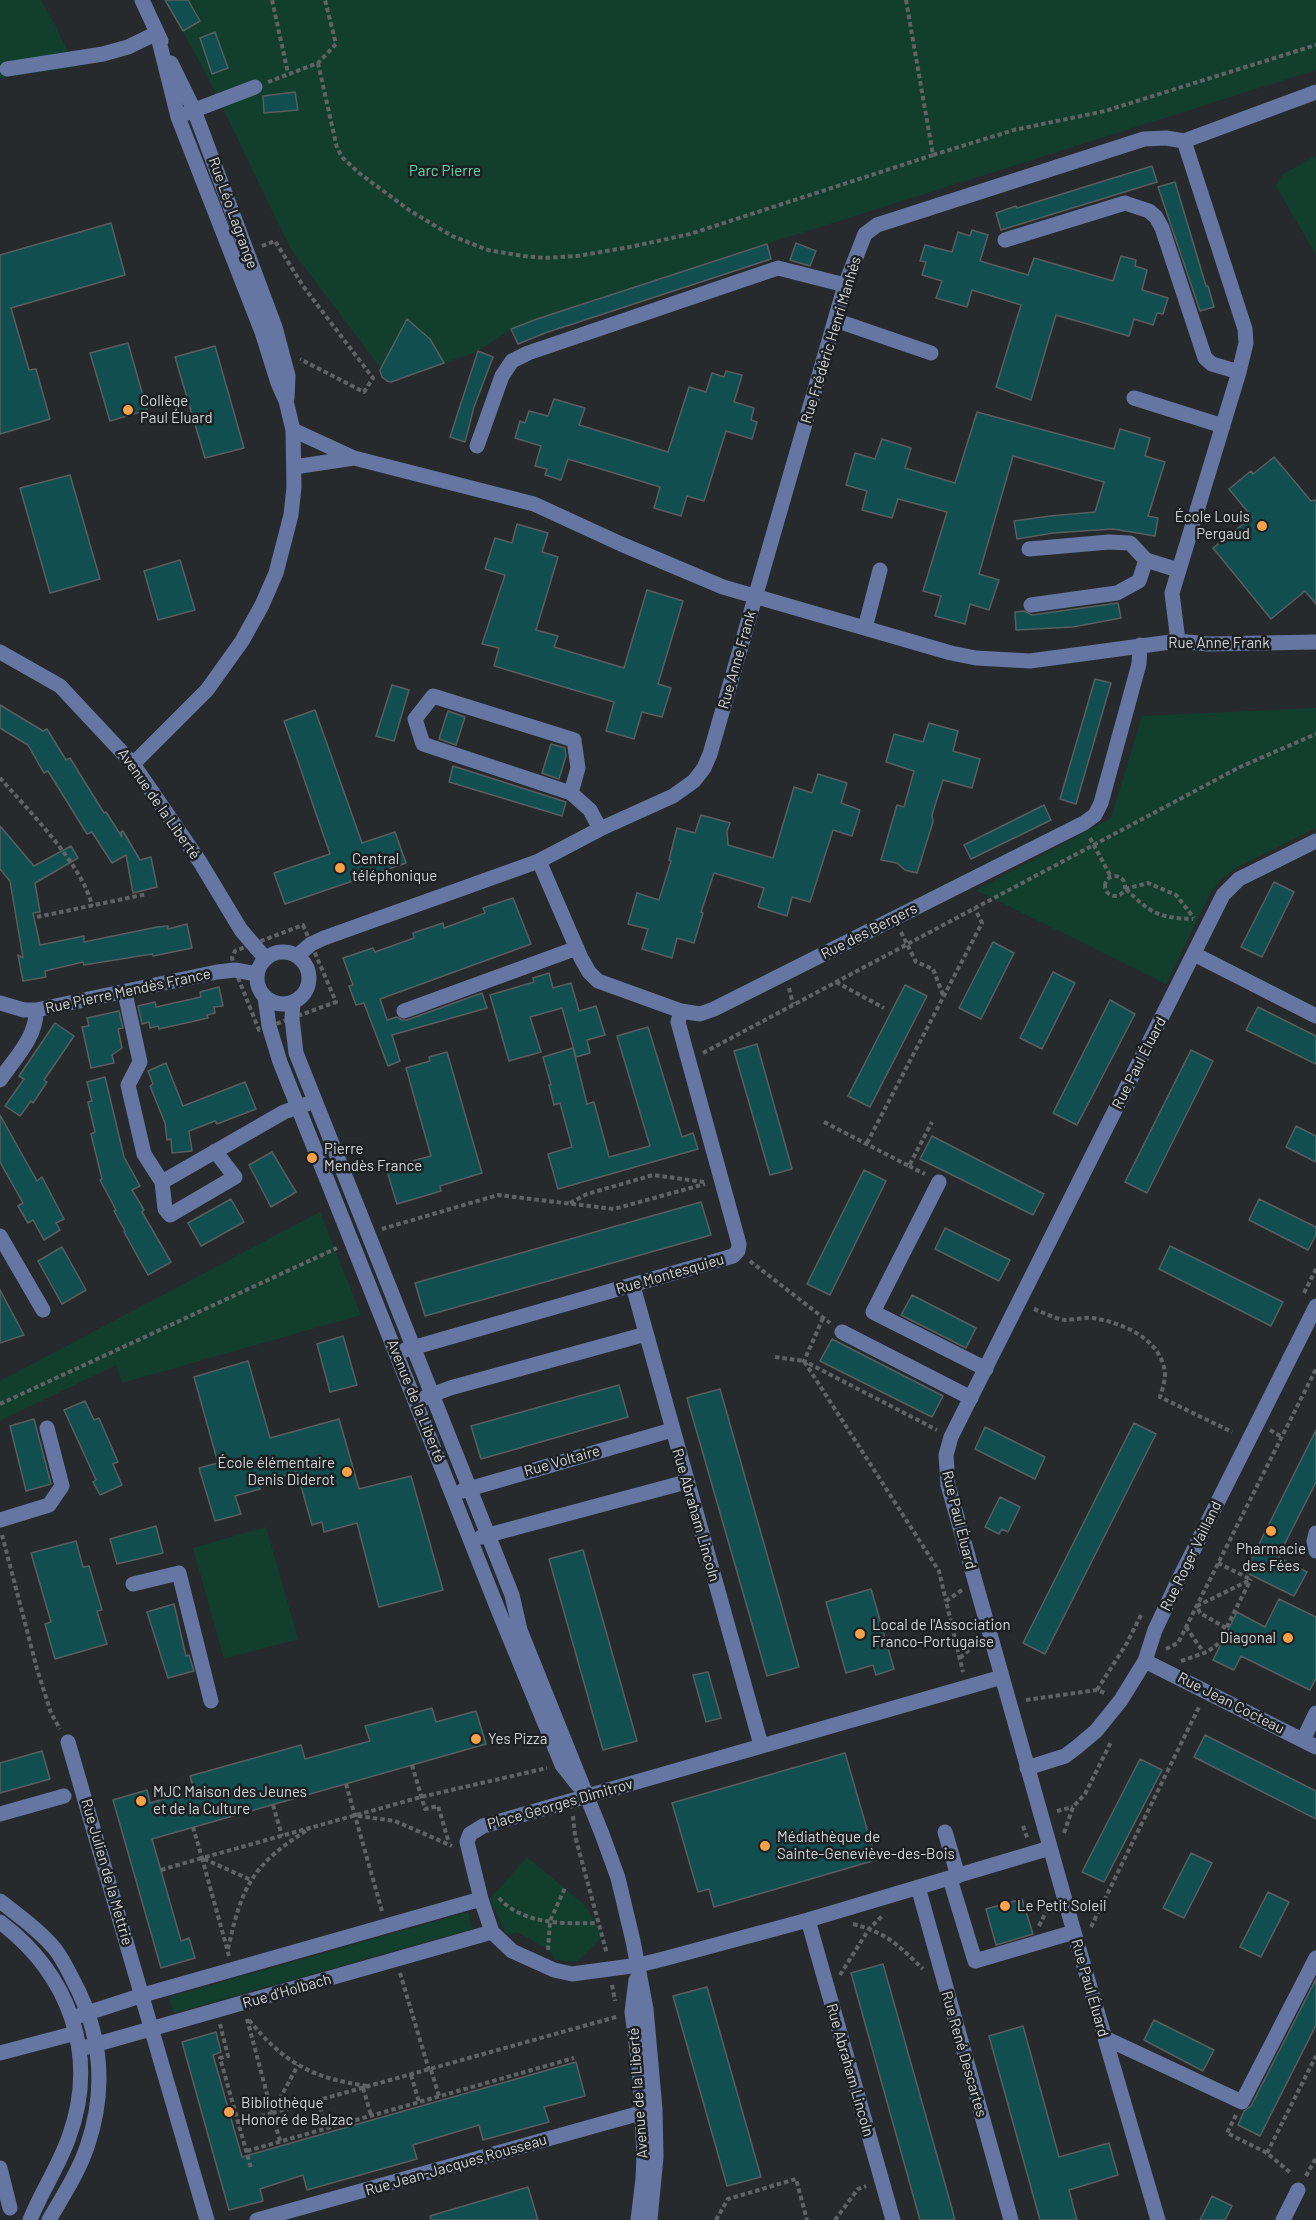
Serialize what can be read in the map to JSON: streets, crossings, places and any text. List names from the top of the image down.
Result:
{
  "streets": {
    "street": [
      "Rue Léo Lagrange",
      "Rue Frédéric Henri Manhès",
      "Rue Anne Frank",
      "Avenue de la Liberté",
      "Rue des Bergers",
      "Rue Pierre Mendès France",
      "Rue Paul Éluard",
      "Rue Montesquieu",
      "Rue Voltaire",
      "Rue Abraham Lincoln",
      "Rue Roger Vailland",
      "Rue Jean Cocteau",
      "Place Georges Dimitrov",
      "Rue Julien de la Mettrie",
      "Rue d'Holbach",
      "Rue René Descartes",
      "Rue Jean-Jacques Rousseau"
    ]
  },
  "crossings": [
    ["Rue Léo Lagrange", "Avenue de la Liberté"],
    ["Rue Frédéric Henri Manhès", "Rue Anne Frank"],
    ["Rue Anne Frank", "Avenue de la Liberté"],
    ["Rue Anne Frank", "Rue des Bergers"],
    ["Rue Anne Frank", "Rue Pierre Mendès France"],
    ["Avenue de la Liberté", "Rue Pierre Mendès France"],
    ["Avenue de la Liberté", "Rue Montesquieu"],
    ["Avenue de la Liberté", "Rue Voltaire"],
    ["Avenue de la Liberté", "Place Georges Dimitrov"],
    ["Avenue de la Liberté", "Rue Jean-Jacques Rousseau"],
    ["Rue des Bergers", "Rue Montesquieu"],
    ["Rue Paul Éluard", "Rue Roger Vailland"],
    ["Rue Paul Éluard", "Place Georges Dimitrov"],
    ["Rue Montesquieu", "Rue Abraham Lincoln"],
    ["Rue Voltaire", "Rue Abraham Lincoln"],
    ["Rue Abraham Lincoln", "Place Georges Dimitrov"],
    ["Rue Roger Vailland", "Rue Jean Cocteau"],
    ["Rue Julien de la Mettrie", "Rue d'Holbach"]
  ],
  "parks": ["Parc Pierre"],
  "places": [
    "Collège Paul Éluard",
    "École Louis Pergaud",
    "Central téléphonique",
    "Pierre Mendès France",
    "École élémentaire Denis Diderot",
    "Pharmacie des Fées",
    "Local de l'Association Franco-Portugaise",
    "Diagonal",
    "Yes Pizza",
    "MJC Maison des Jeunes et de la Culture",
    "Médiathèque de Sainte-Geneviève-des-Bois",
    "Le Petit Soleil",
    "Bibliothèque Honoré de Balzac"
  ]
}
